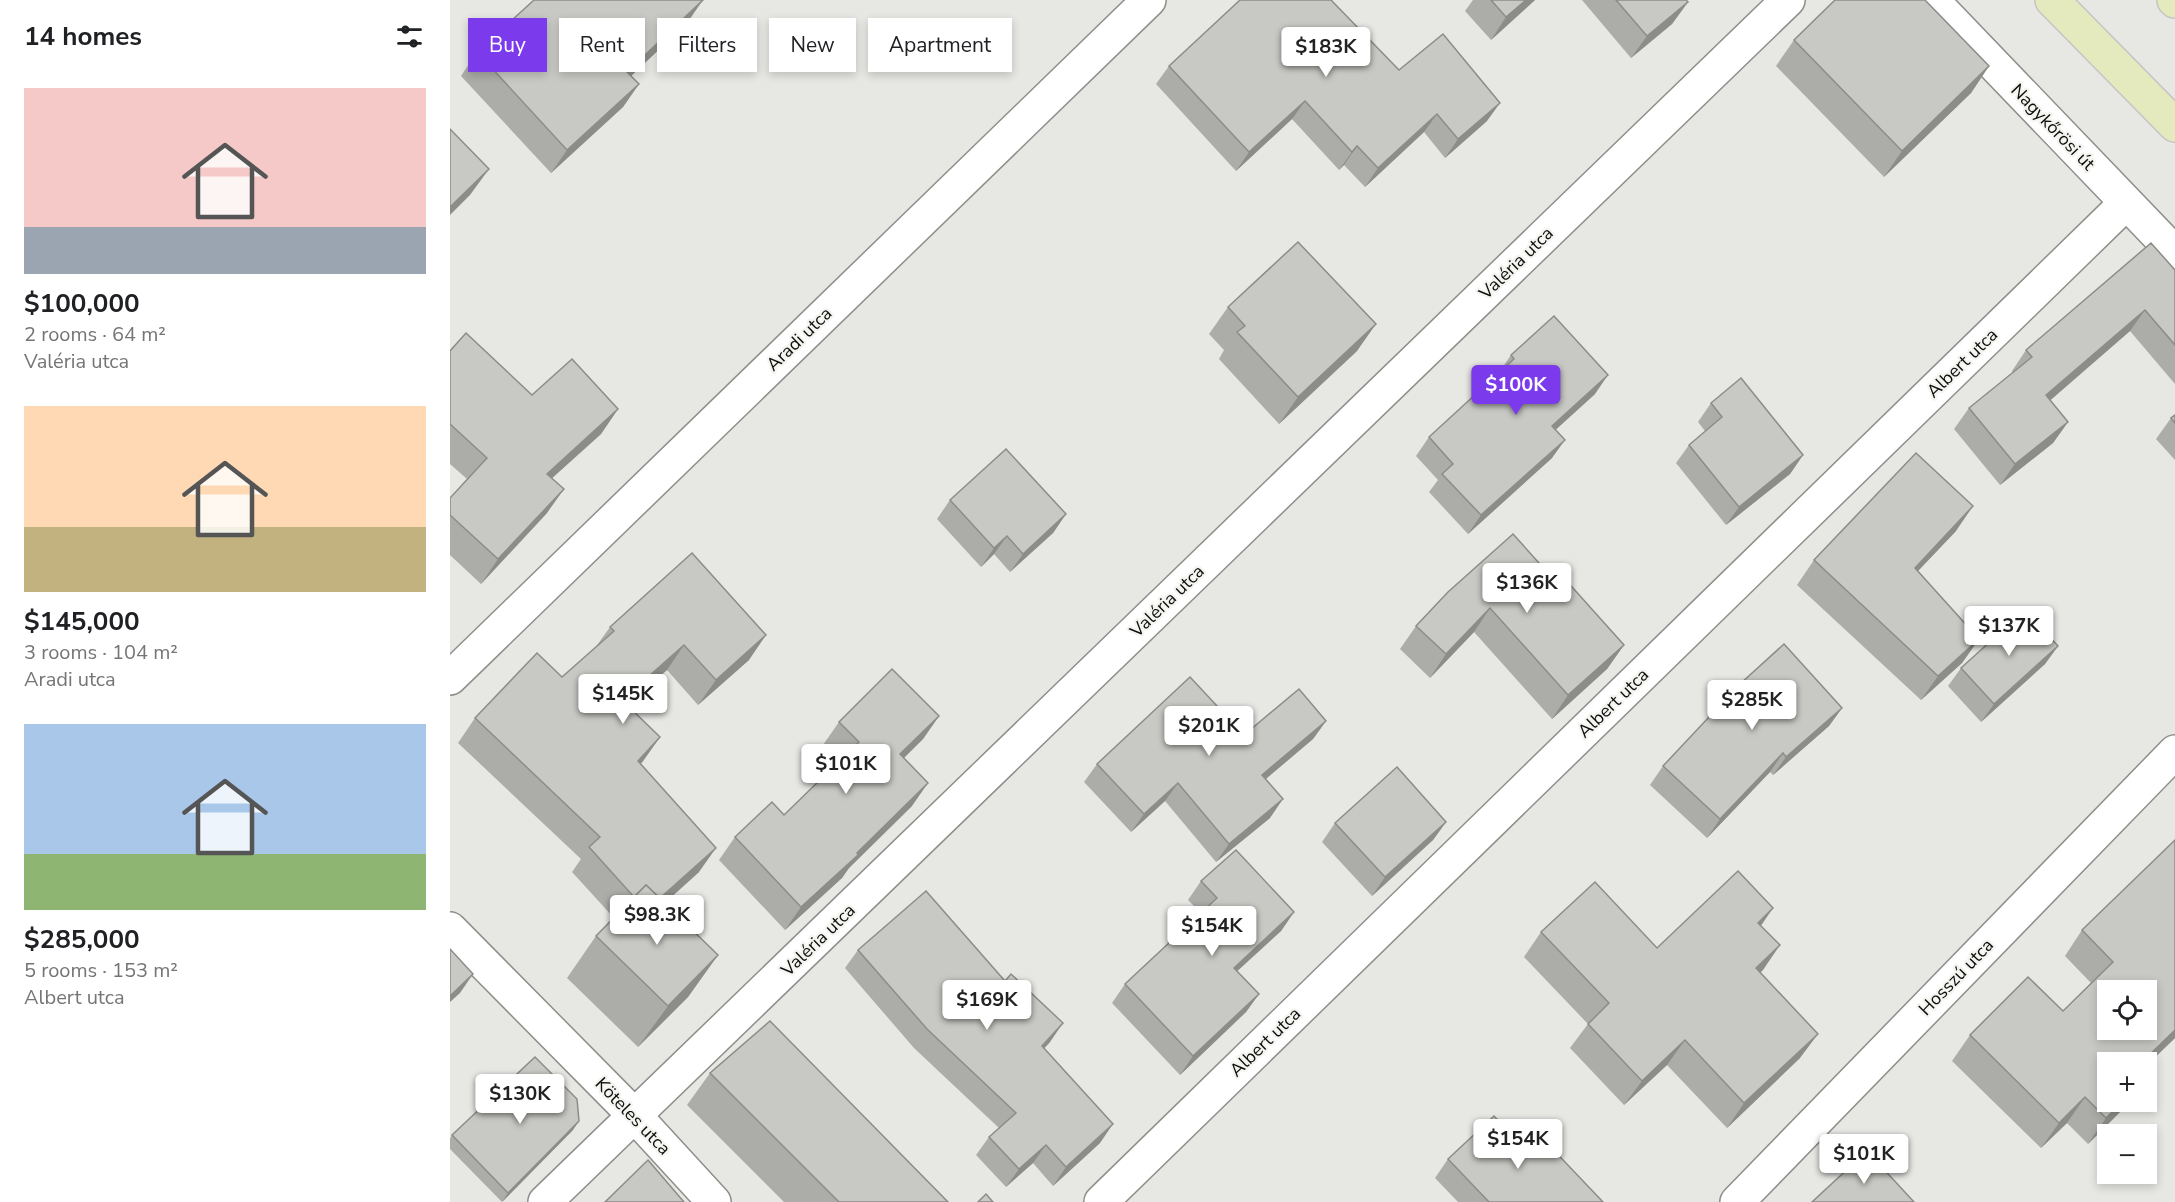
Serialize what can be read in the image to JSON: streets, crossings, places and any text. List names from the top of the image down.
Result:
{
  "streets": {
    "street": [
      "Nagykőrösi út",
      "Valéria utca",
      "Aradi utca",
      "Albert utca",
      "Hosszú utca",
      "Köteles utca"
    ]
  },
  "crossings": [
    ["Nagykőrösi út", "Albert utca"],
    ["Valéria utca", "Köteles utca"]
  ],
  "page": {
    "heading": "14 homes",
    "chip": [
      "Buy",
      "Rent",
      "Filters",
      "New",
      "Apartment"
    ],
    "price": [
      "$183K",
      "$100K",
      "$136K",
      "$137K",
      "$145K",
      "$285K",
      "$201K",
      "$101K",
      "$98.3K",
      "$154K",
      "$169K",
      "$130K",
      "$154K",
      "$101K"
    ],
    "list": [
      {
        "name": "$100,000",
        "note": "2 rooms · 64 m² · Valéria utca"
      },
      {
        "name": "$145,000",
        "note": "3 rooms · 104 m² · Aradi utca"
      },
      {
        "name": "$285,000",
        "note": "5 rooms · 153 m² · Albert utca"
      }
    ],
    "map_buttons": ["+", "−"]
  }
}
